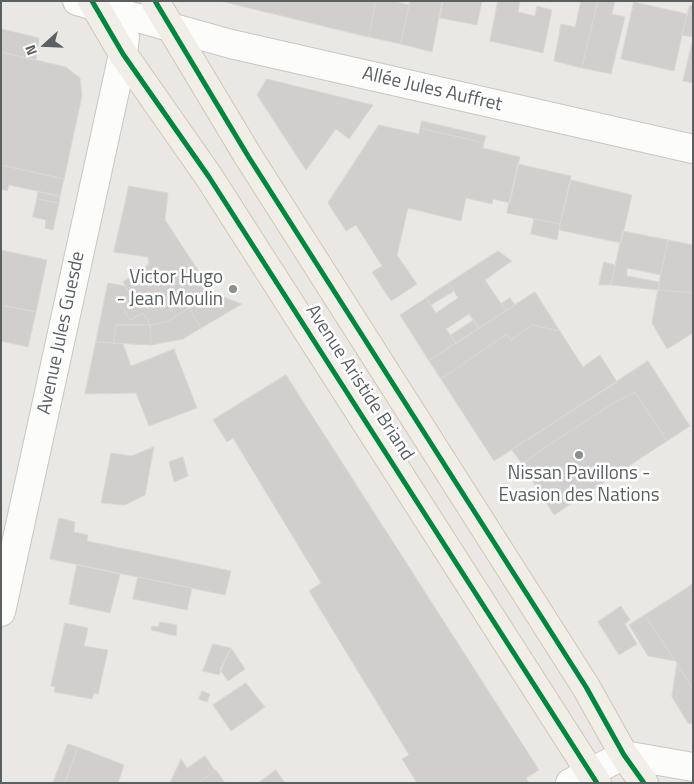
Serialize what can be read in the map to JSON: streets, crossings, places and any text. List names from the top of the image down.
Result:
{
  "streets": {
    "main road": ["Avenue Aristide Briand"],
    "street": ["Allée Jules Auffret", "Avenue Jules Guesde"]
  },
  "crossings": [
    ["Allée Jules Auffret", "Avenue Jules Guesde"],
    ["Allée Jules Auffret", "Avenue Aristide Briand"],
    ["Avenue Jules Guesde", "Avenue Aristide Briand"]
  ],
  "places": ["Victor Hugo - Jean Moulin", "Nissan Pavillons - Evasion des Nations"],
  "north": "left"
}
